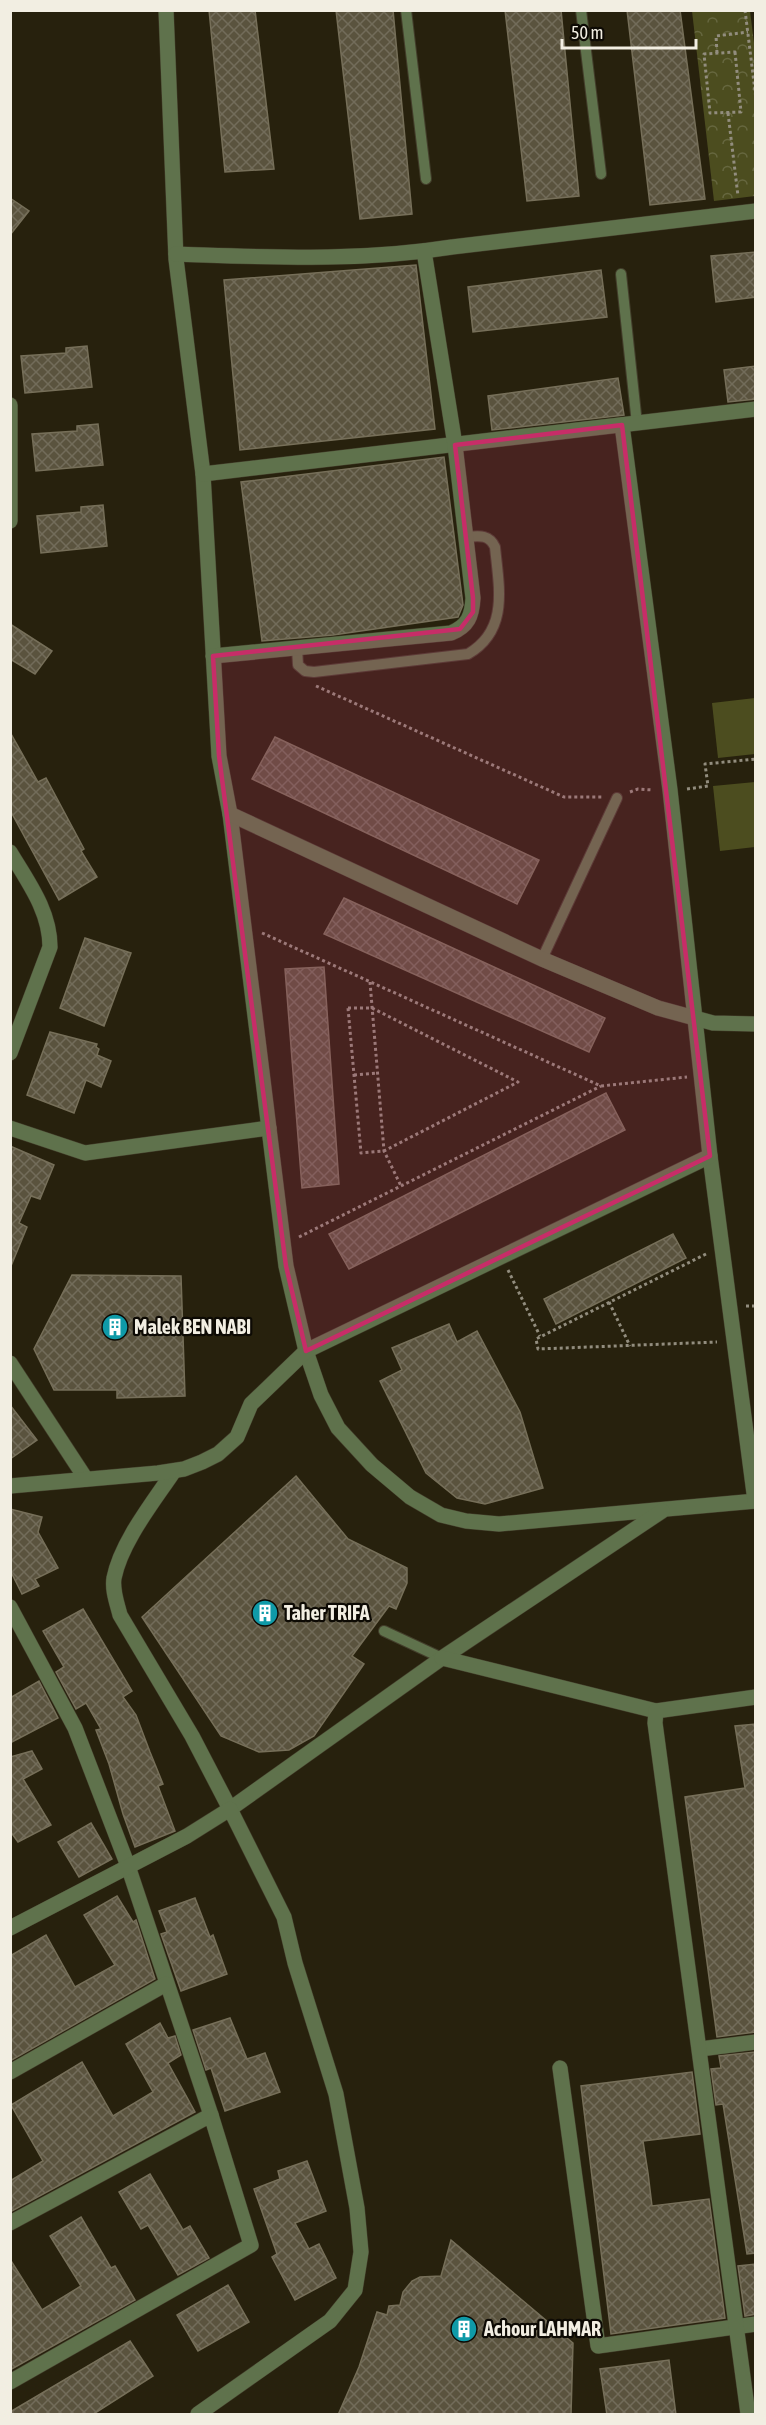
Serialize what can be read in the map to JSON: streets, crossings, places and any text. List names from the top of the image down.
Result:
{
  "places": {
    "building": ["Malek BEN NABI", "Taher TRIFA", "Achour LAHMAR"]
  },
  "scale_bar": "50 m"
}
